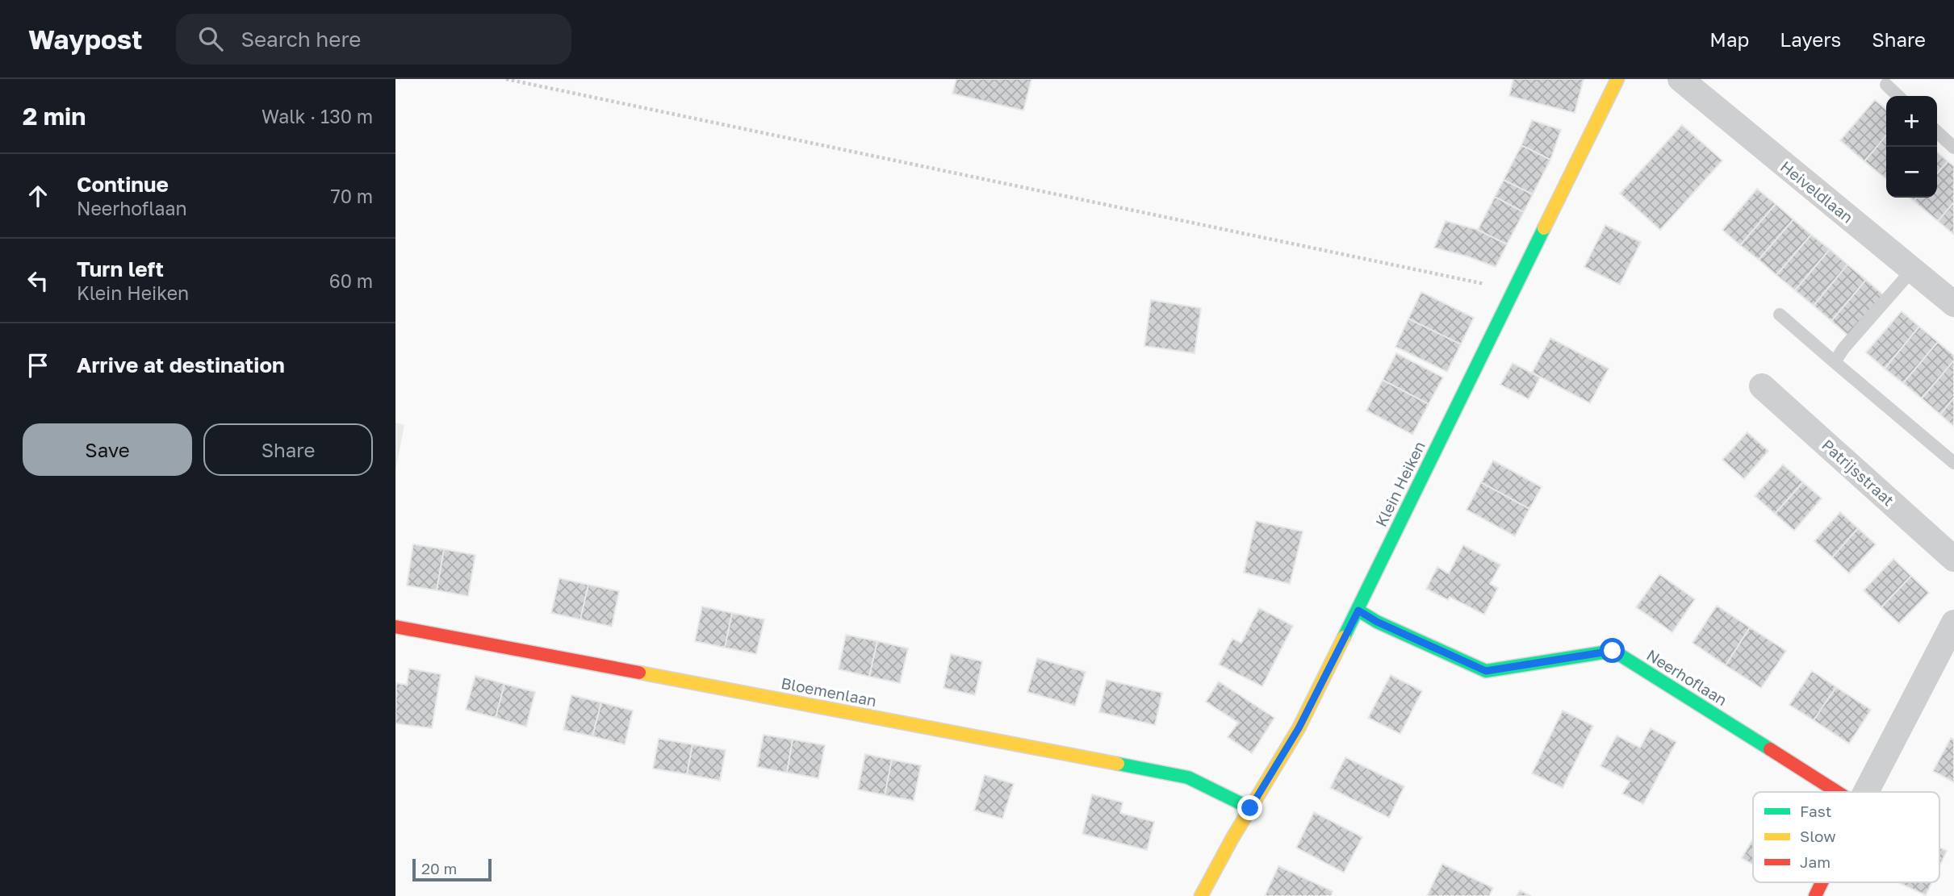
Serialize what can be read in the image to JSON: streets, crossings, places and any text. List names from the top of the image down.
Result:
{
  "streets": {
    "street": [
      "Heiveldlaan",
      "Patrijsstraat",
      "Klein Heiken",
      "Neerhoflaan",
      "Bloemenlaan"
    ]
  },
  "crossings": [
    ["Klein Heiken", "Neerhoflaan"],
    ["Klein Heiken", "Bloemenlaan"]
  ],
  "legend": ["Fast", "Slow", "Jam"],
  "scale_bar": "20 m",
  "page": {
    "header": "Waypost",
    "search": "Search here",
    "nav": ["Map", "Layers", "Share"],
    "heading": ["2 min", "Walk · 130 m"],
    "map_buttons": ["+", "−"],
    "list": [
      ["Continue", "Neerhoflaan", "70 m"],
      ["Turn left", "Klein Heiken", "60 m"],
      "Arrive at destination"
    ],
    "buttons": ["Save", "Share"],
    "scale": "20 m"
  }
}
